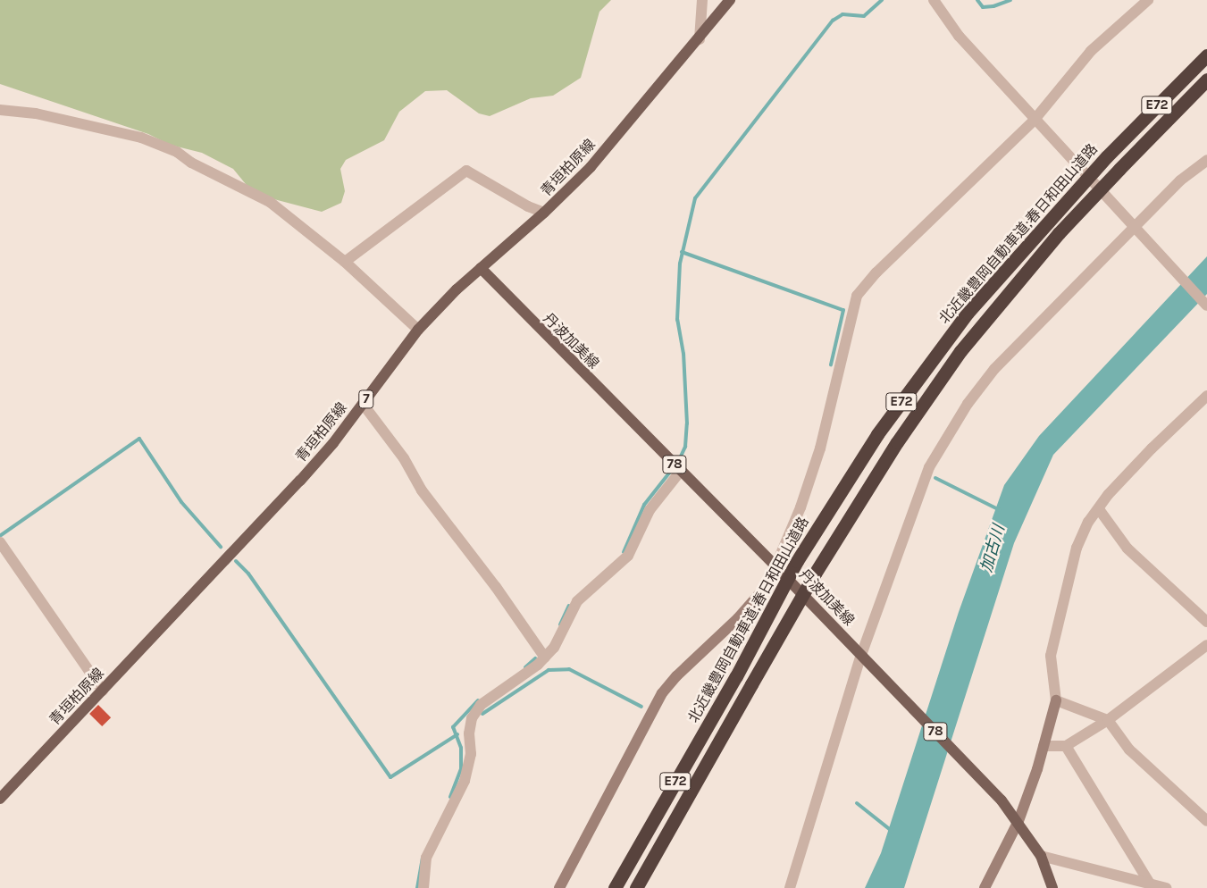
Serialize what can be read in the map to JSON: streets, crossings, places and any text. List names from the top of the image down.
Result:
{
  "streets": {
    "highway": ["E72", "北近畿豊岡自動車道;春日和田山道路"],
    "main road": [
      "青垣柏原線",
      "丹波加美線",
      "7",
      "78"
    ]
  },
  "crossings": [
    ["青垣柏原線", "丹波加美線"]
  ],
  "water": ["加古川"]
}
